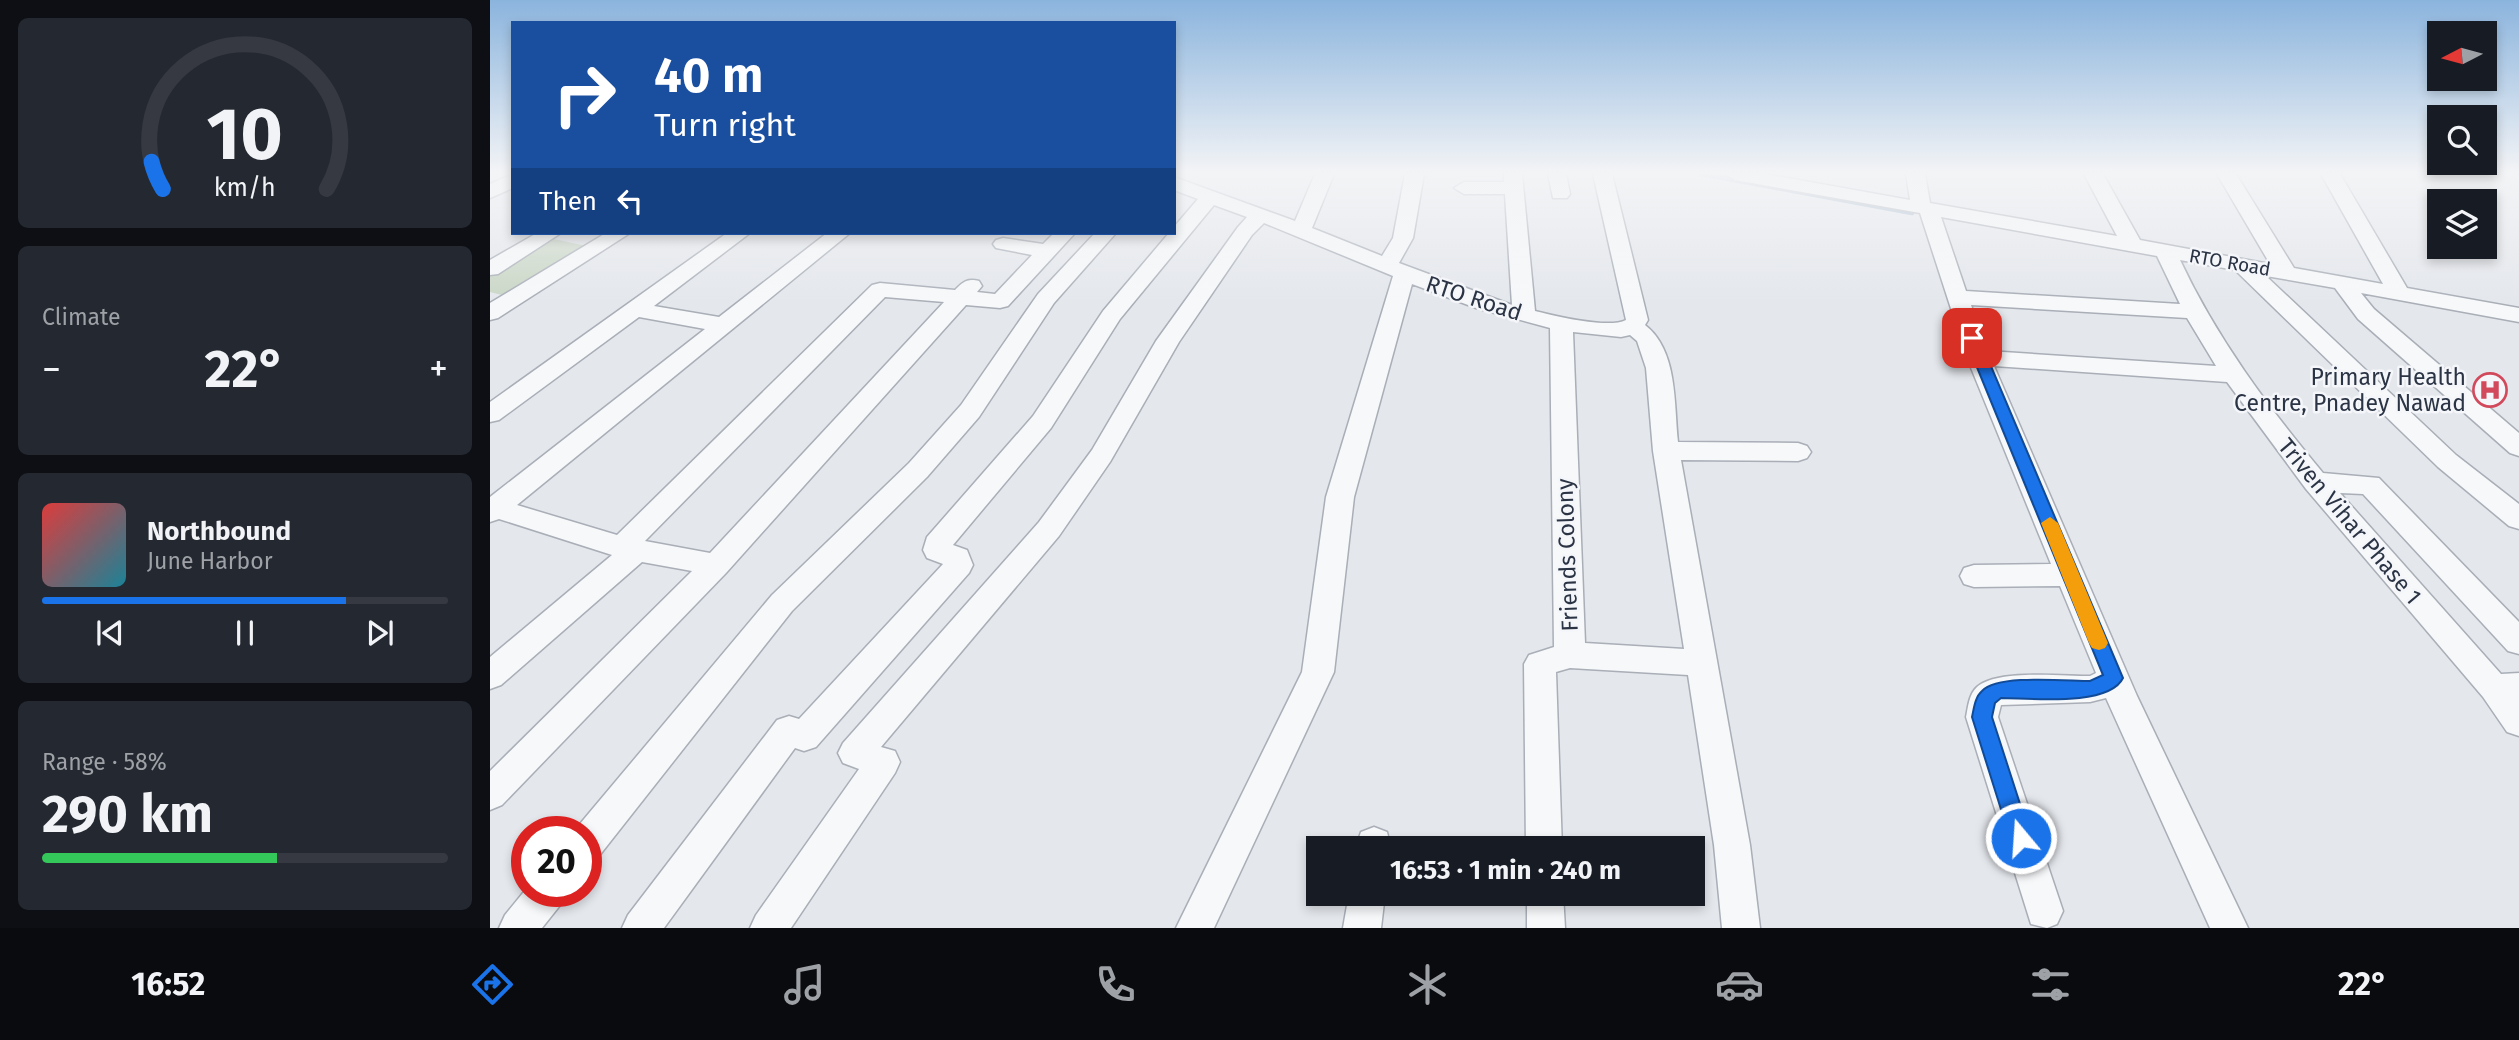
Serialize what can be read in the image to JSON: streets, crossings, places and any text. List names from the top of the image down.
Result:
{
  "streets": {
    "street": ["RTO Road", "Triven Vihar Phase 1", "Friends Colony"]
  },
  "crossings": [
    ["RTO Road", "Triven Vihar Phase 1"],
    ["RTO Road", "Friends Colony"]
  ],
  "places": {
    "hospital": ["Primary Health Centre, Pnadey Nawad"]
  },
  "north": "left",
  "page": {
    "turn": ["40 m", "Turn right"],
    "then": "Then",
    "tile": [
      "Climate",
      ["Range · 58%", "290 km"]
    ],
    "heat": ["−", "22°", "+"],
    "song": ["Northbound", "June Harbor"],
    "limit": "20",
    "trip": "16:53 · 1 min · 240 m",
    "tabs": ["16:52", "22°"],
    "gauge": ["10", "km/h"]
  }
}
